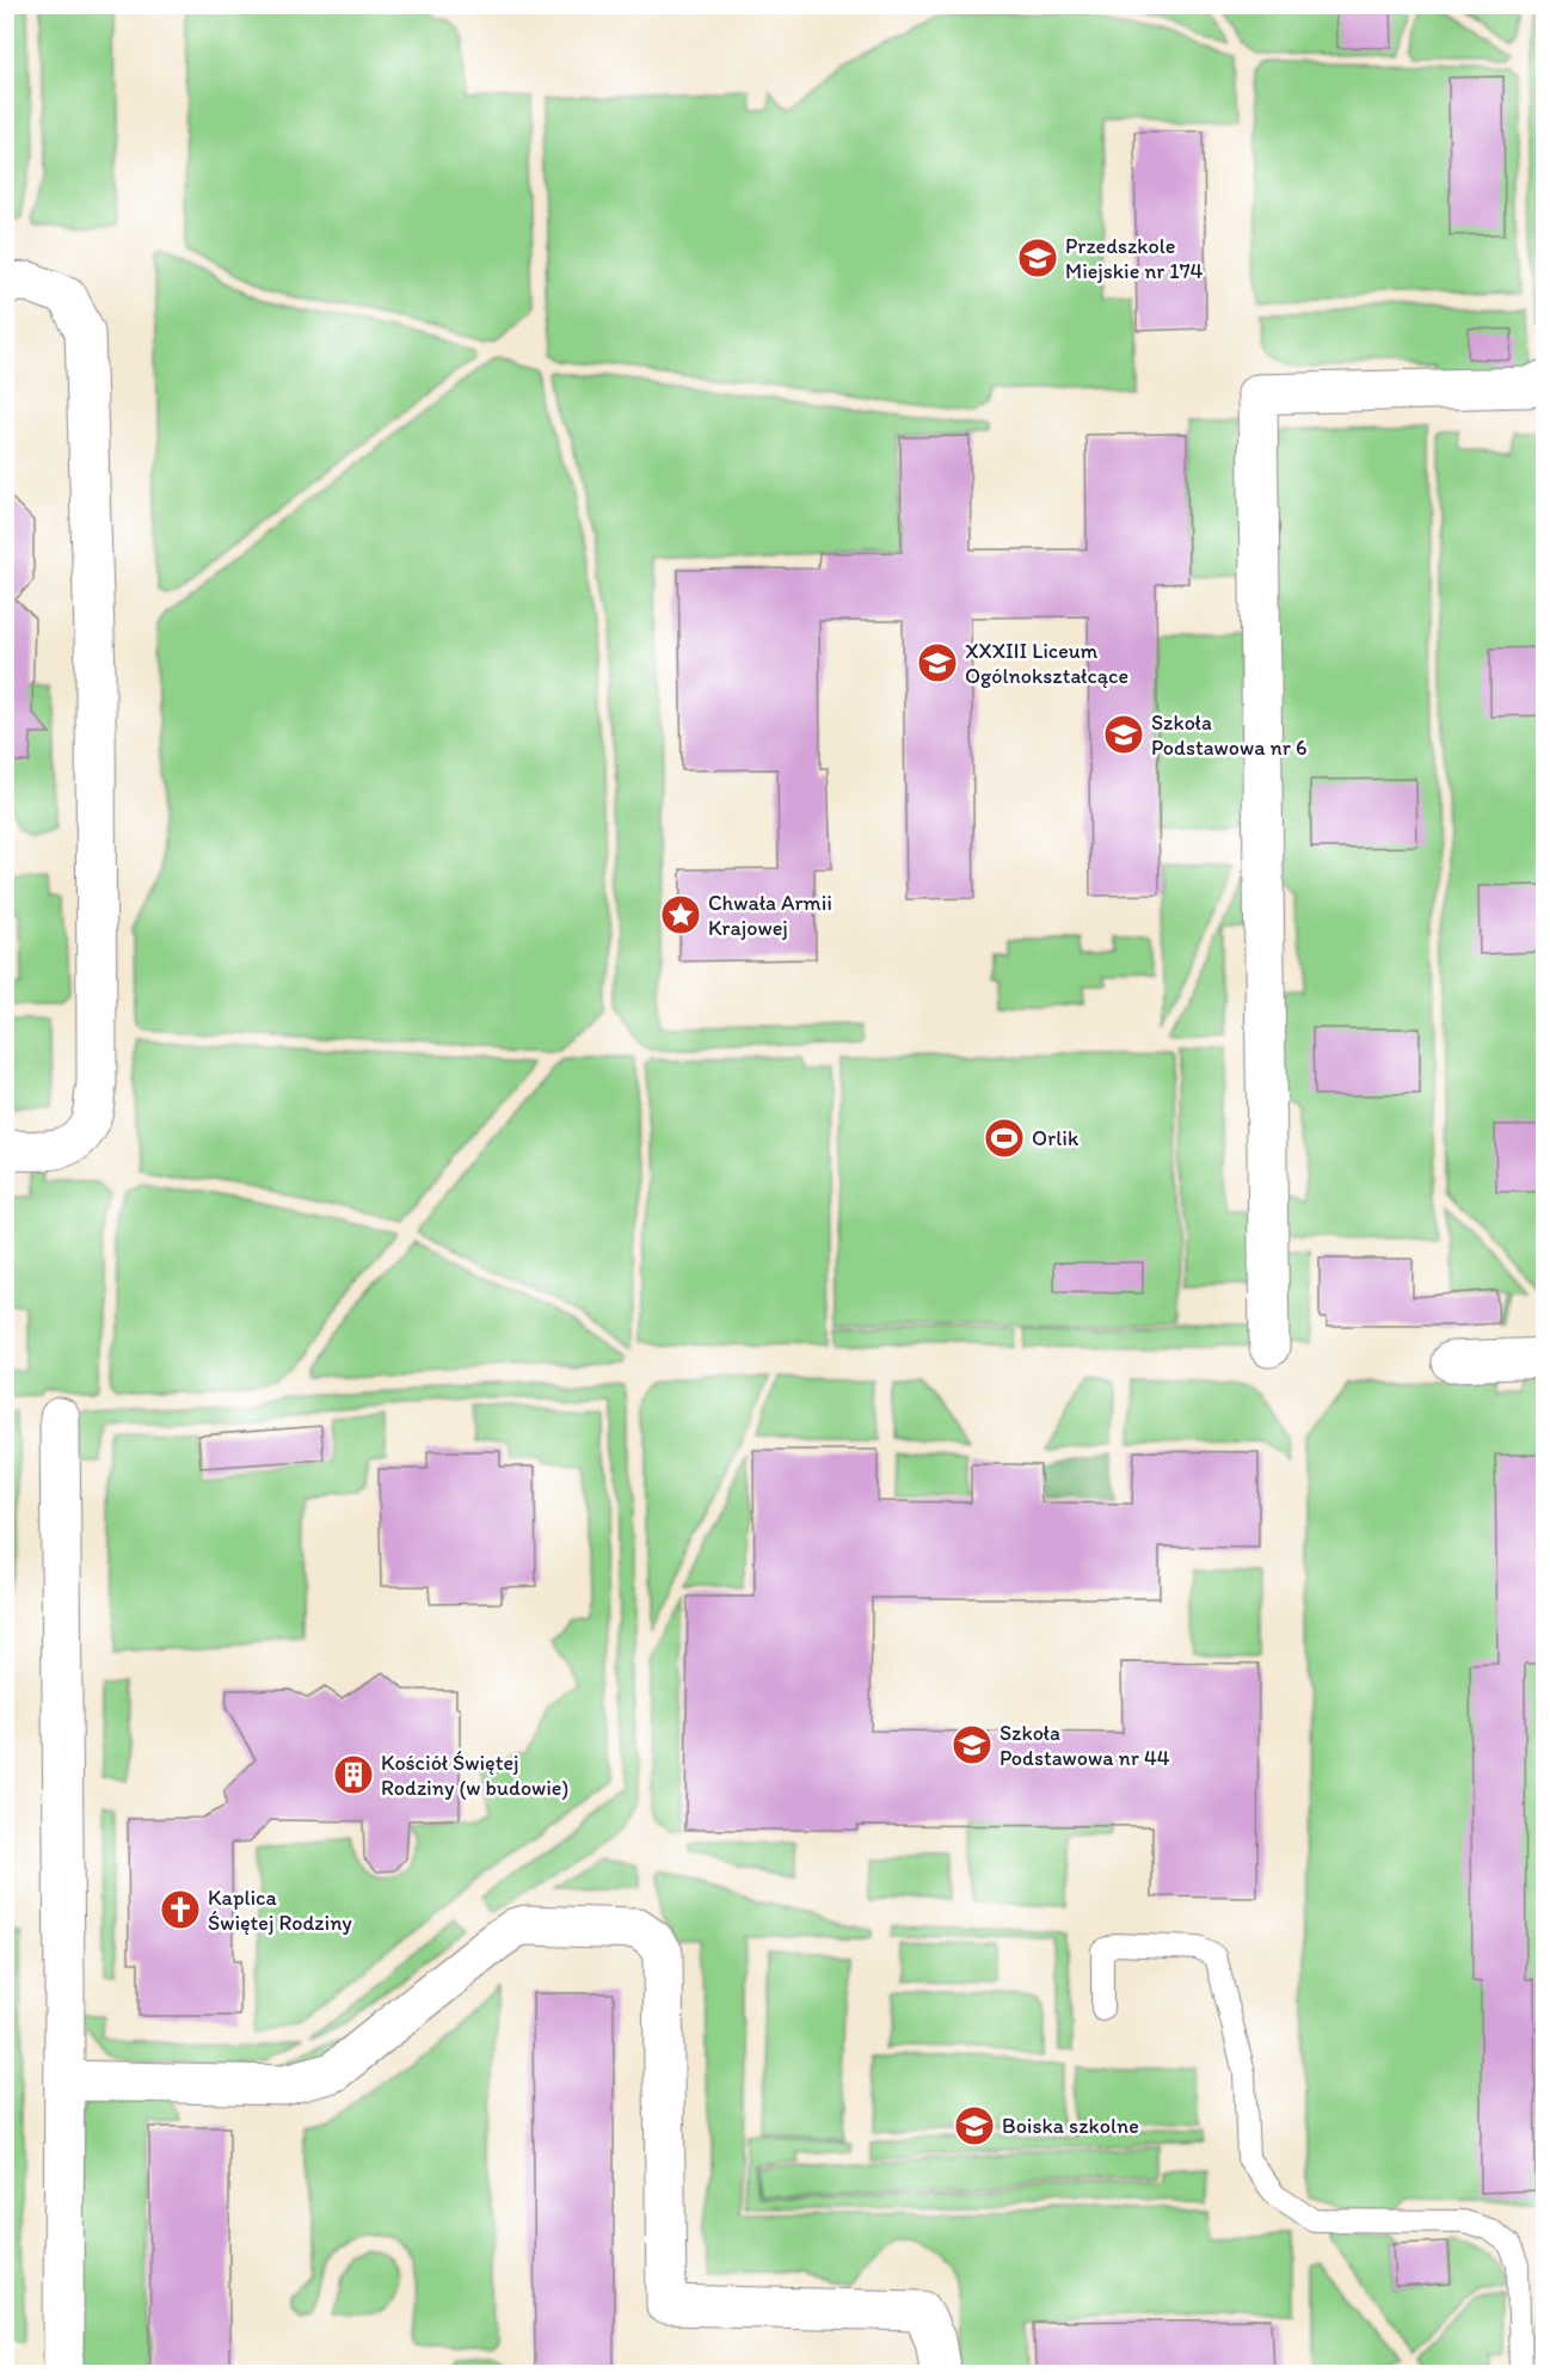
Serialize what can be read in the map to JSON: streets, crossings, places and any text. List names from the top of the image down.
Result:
{
  "places": {
    "school or university": [
      "Przedszkole Miejskie nr 174",
      "XXXIII Liceum Ogólnokształcące",
      "Szkoła Podstawowa nr 6",
      "Szkoła Podstawowa nr 44",
      "Boiska szkolne"
    ],
    "place": ["Chwała Armii Krajowej"],
    "sports": ["Orlik"],
    "building": ["Kościół Świętej Rodziny (w budowie)"],
    "church": ["Kaplica Świętej Rodziny"]
  }
}
